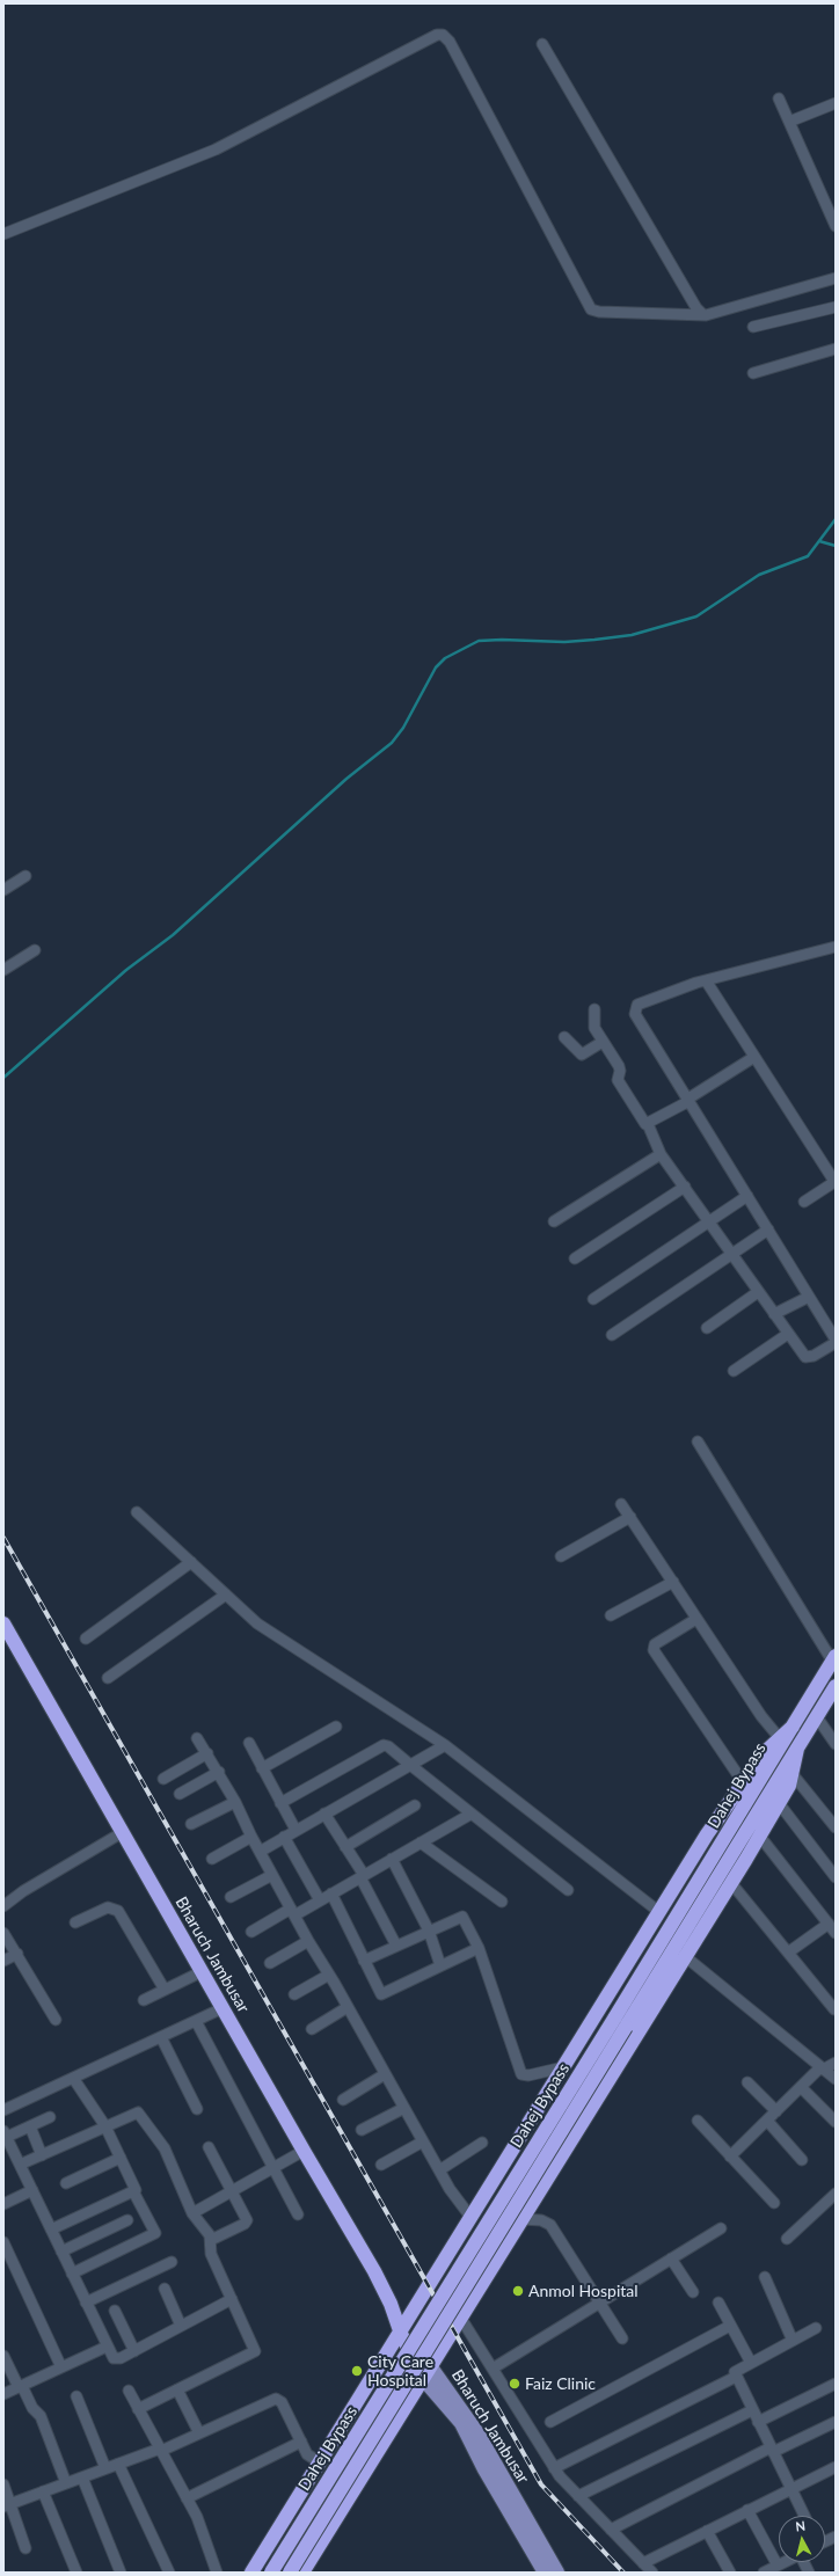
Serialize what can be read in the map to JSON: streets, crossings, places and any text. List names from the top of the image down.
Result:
{
  "streets": {
    "highway": ["Dahej Bypass", "Bharuch Jambusar"]
  },
  "places": ["Anmol Hospital", "City Care Hospital", "Faiz Clinic"],
  "north": "top"
}
